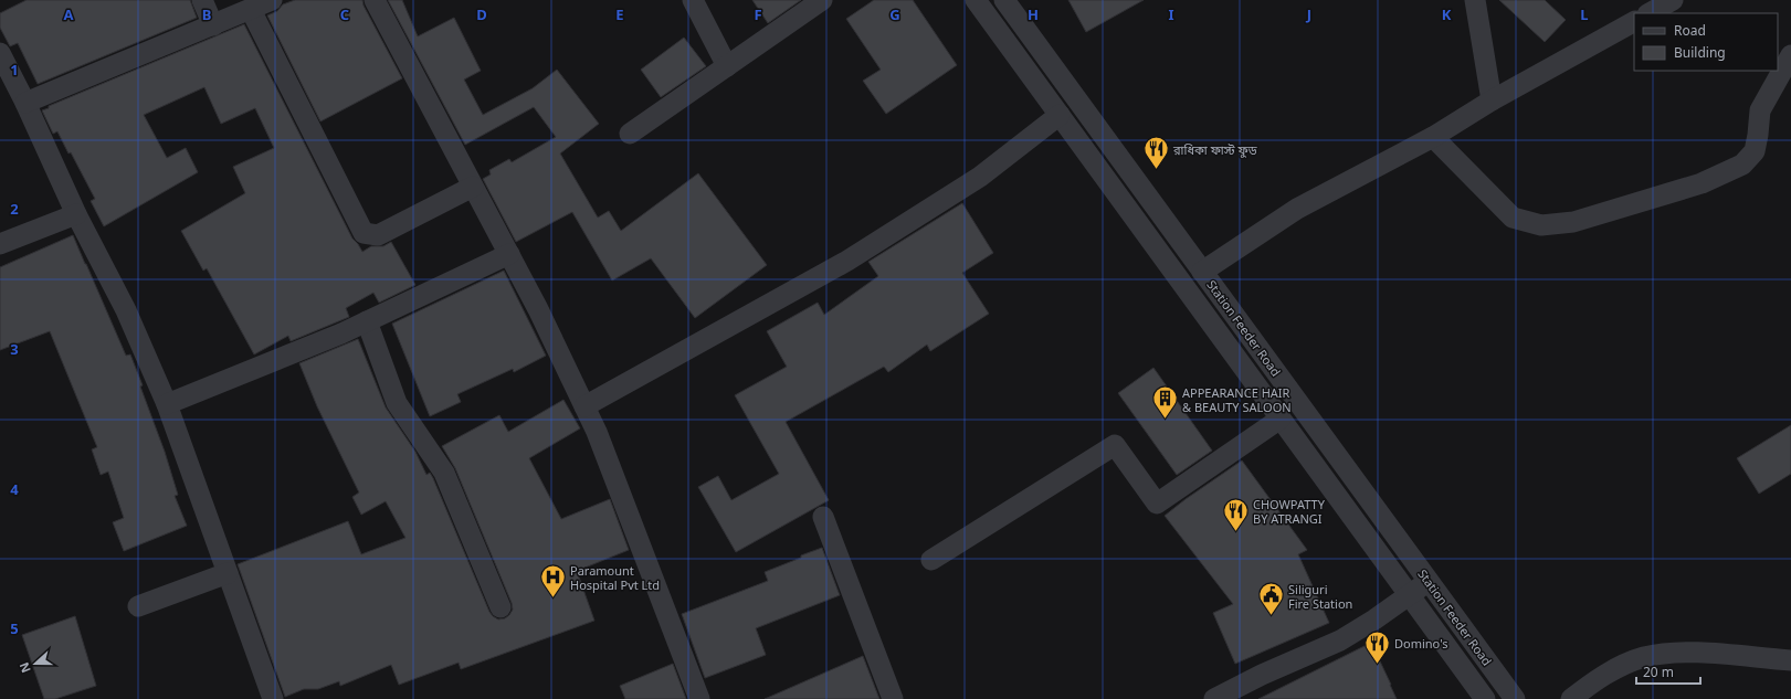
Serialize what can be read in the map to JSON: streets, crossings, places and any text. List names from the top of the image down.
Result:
{
  "streets": {
    "street": ["Station Feeder Road"]
  },
  "places": {
    "restaurant": ["রাধিকা ফাস্ট ফুড", "CHOWPATTY BY ATRANGI", "Domino's"],
    "building": ["APPEARANCE HAIR & BEAUTY SALOON"],
    "hospital": ["Paramount Hospital Pvt Ltd"],
    "public building": ["Siliguri Fire Station"]
  },
  "legend": ["Road", "Building"],
  "scale_bar": "20 m",
  "north": "left",
  "grid": {
    "columns": [
      "A",
      "B",
      "C",
      "D",
      "E",
      "F",
      "G",
      "H",
      "I",
      "J",
      "K",
      "L"
    ],
    "rows": [
      "1",
      "2",
      "3",
      "4",
      "5"
    ]
  }
}
